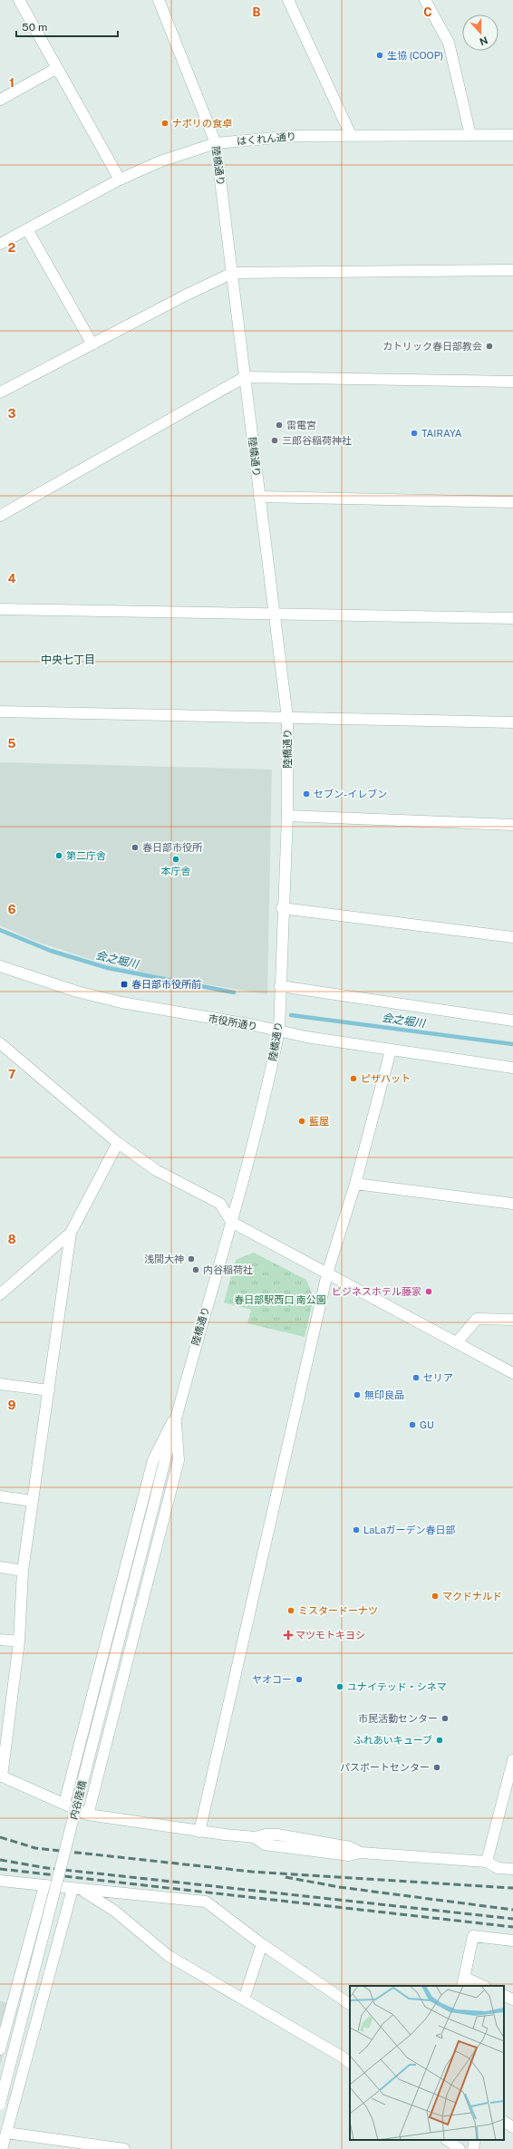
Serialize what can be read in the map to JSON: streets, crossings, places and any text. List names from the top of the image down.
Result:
{
  "streets": {
    "street": [
      "はくれん通り",
      "陸橋通り",
      "市役所通り",
      "内谷陸橋"
    ]
  },
  "crossings": [
    ["はくれん通り", "陸橋通り"],
    ["陸橋通り", "市役所通り"],
    ["陸橋通り", "内谷陸橋"]
  ],
  "districts": ["中央七丁目"],
  "water": ["会之堀川"],
  "parks": ["春日部駅西口 南公園"],
  "places": {
    "other": [
      "生協 (COOP)",
      "ナポリの食卓",
      "カトリック春日部教会",
      "雷電宮",
      "TAIRAYA",
      "三郎谷稲荷神社",
      "セブン-イレブン",
      "春日部市役所",
      "第二庁舎",
      "本庁舎",
      "ピザハット",
      "藍屋",
      "浅間大神",
      "内谷稲荷社",
      "ビジネスホテル藤家",
      "セリア",
      "無印良品",
      "GU",
      "LaLaガーデン春日部",
      "マクドナルド",
      "ミスタードーナツ",
      "ヤオコー",
      "ユナイテッド・シネマ",
      "市民活動センター",
      "ふれあいキューブ",
      "パスポートセンター"
    ],
    "transit": ["春日部市役所前"],
    "health": ["マツモトキヨシ"]
  },
  "scale_bar": "50 m",
  "north": "bottom",
  "grid": {
    "columns": ["B", "C"],
    "rows": [
      "1",
      "2",
      "3",
      "4",
      "5",
      "6",
      "7",
      "8",
      "9"
    ]
  }
}
